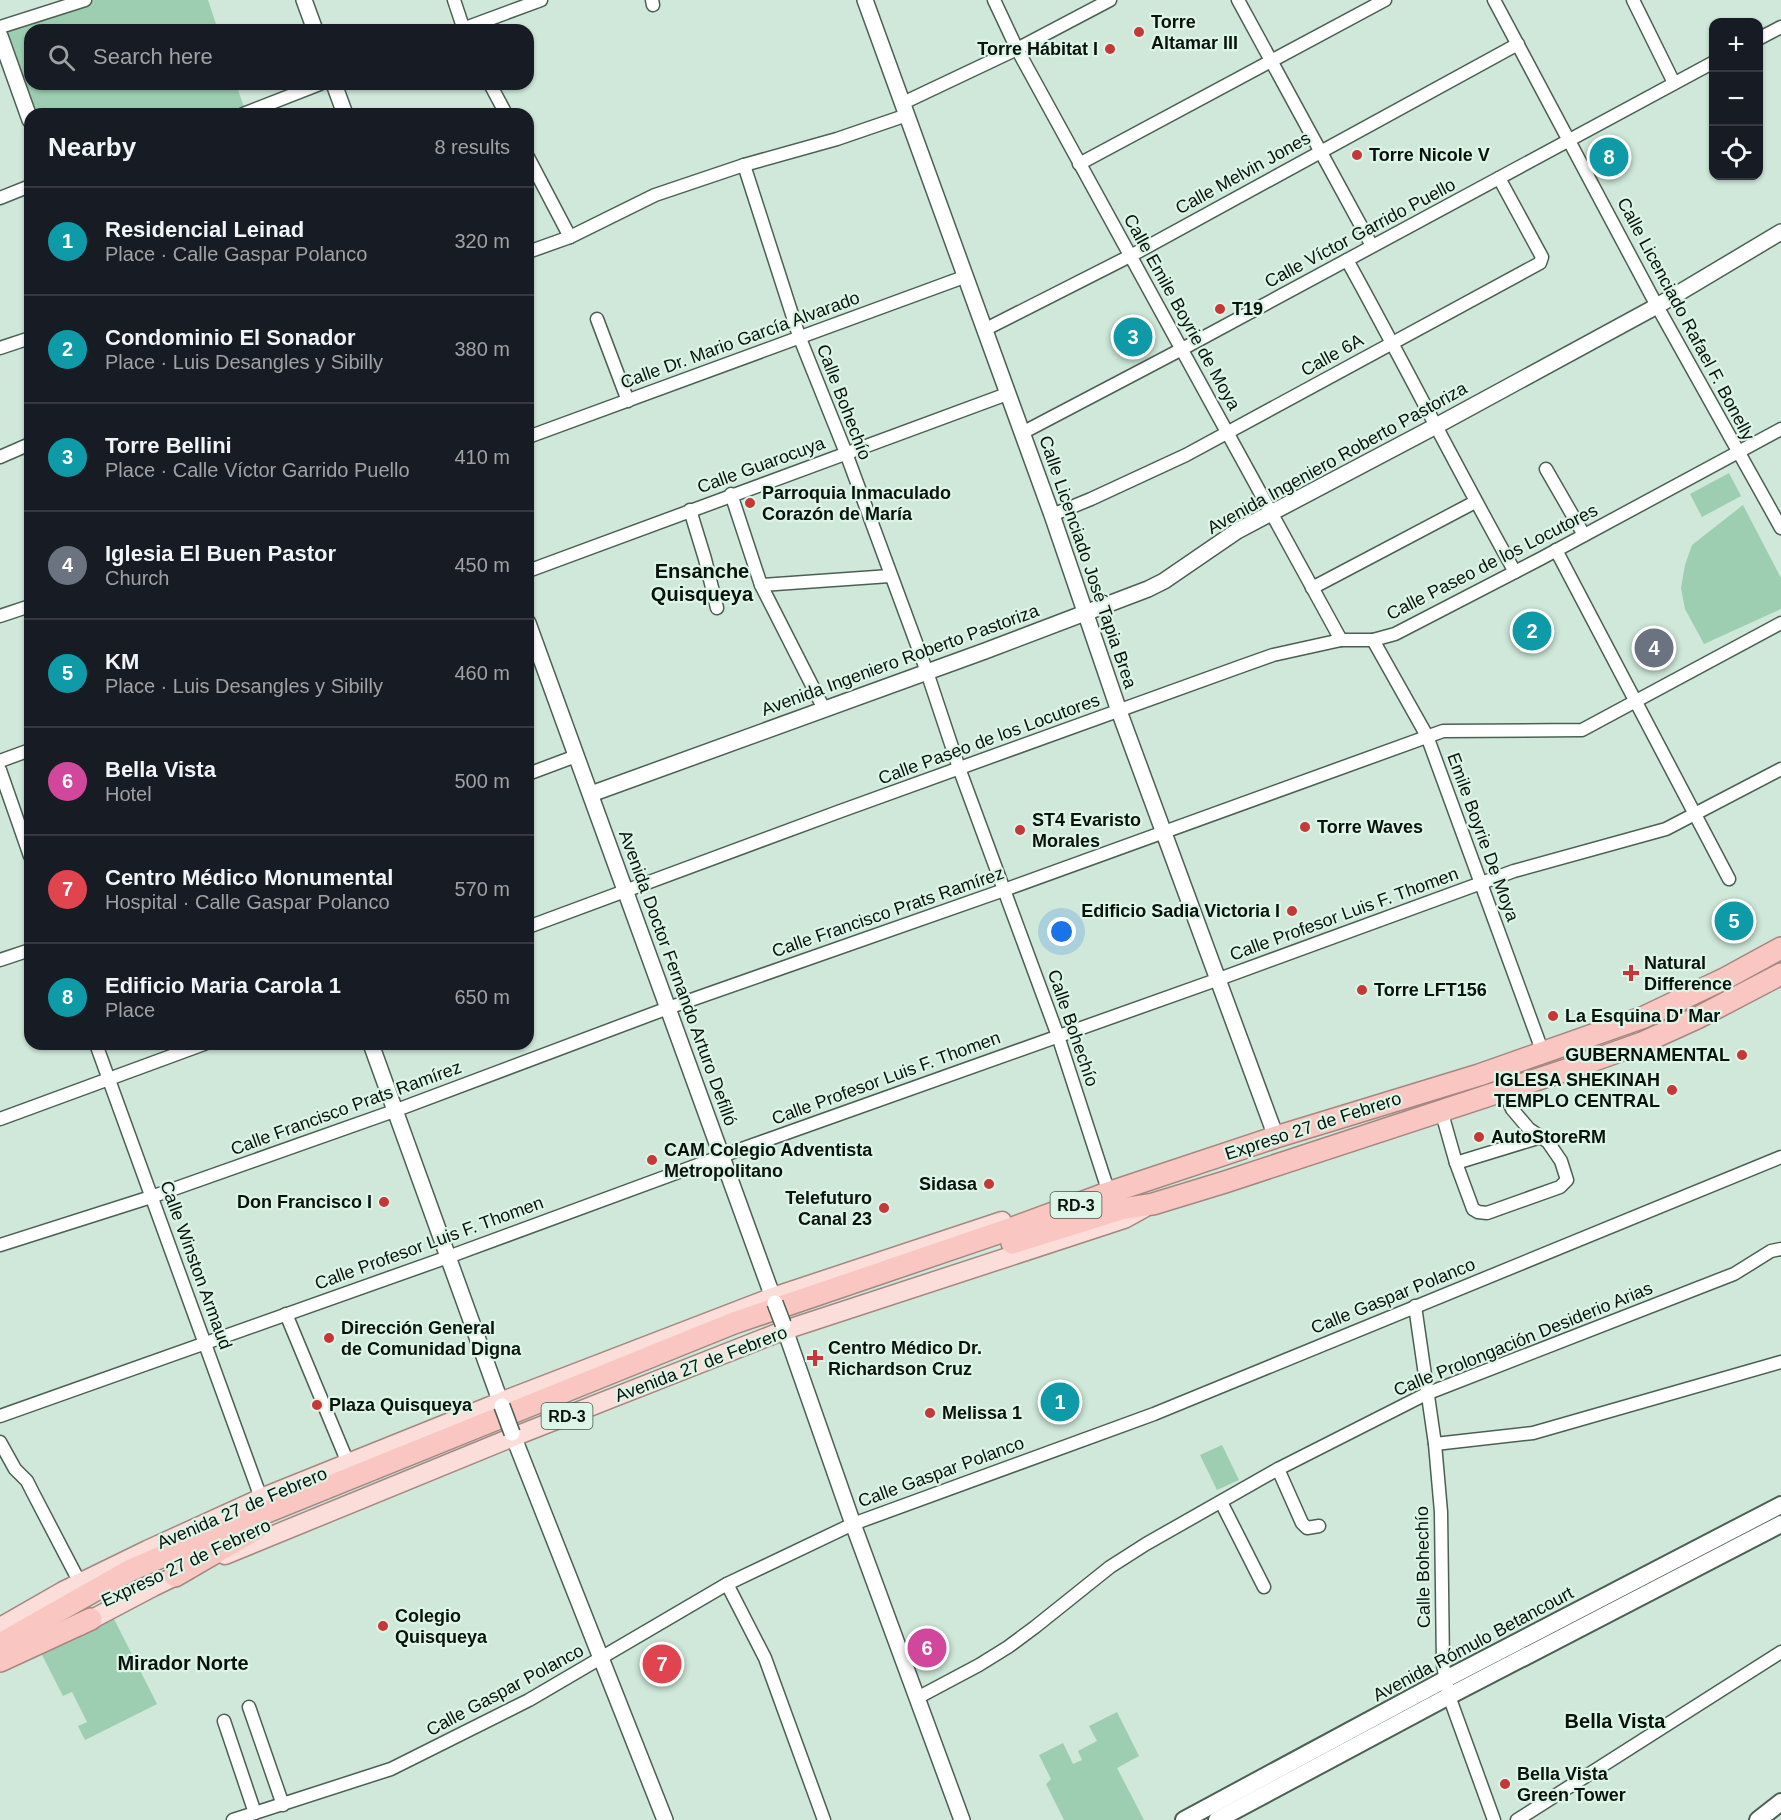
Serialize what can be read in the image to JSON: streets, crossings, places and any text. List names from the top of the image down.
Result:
{
  "streets": {
    "highway": ["Expreso 27 de Febrero", "RD-3"],
    "main road": ["Avenida 27 de Febrero", "Avenida Rómulo Betancourt"],
    "street": [
      "Calle Melvin Jones",
      "Calle Víctor Garrido Puello",
      "Calle Emile Boyrie de Moya",
      "Calle Licenciado Rafael F. Bonelly",
      "Calle Dr. Mario García Alvarado",
      "Calle 6A",
      "Calle Bohechío",
      "Avenida Ingeniero Roberto Pastoriza",
      "Calle Guarocuya",
      "Calle Licenciado José Tapia Brea",
      "Calle Paseo de los Locutores",
      "Emile Boyrie De Moya",
      "Calle Francisco Prats Ramírez",
      "Calle Profesor Luis F. Thomen",
      "Avenida Doctor Fernando Arturo Defilló",
      "Calle Winston Armaud",
      "Calle Gaspar Polanco",
      "Calle Prolongación Desiderio Arias"
    ]
  },
  "crossings": [
    ["Calle Melvin Jones", "Calle Emile Boyrie de Moya"],
    ["Calle Melvin Jones", "Calle Licenciado Rafael F. Bonelly"],
    ["Calle Melvin Jones", "Calle Licenciado José Tapia Brea"],
    ["Calle Víctor Garrido Puello", "Calle Emile Boyrie de Moya"],
    ["Calle Víctor Garrido Puello", "Calle Licenciado Rafael F. Bonelly"],
    ["Calle Víctor Garrido Puello", "Calle 6A"],
    ["Calle Víctor Garrido Puello", "Calle Licenciado José Tapia Brea"],
    ["Calle Emile Boyrie de Moya", "Calle 6A"],
    ["Calle Emile Boyrie de Moya", "Avenida Ingeniero Roberto Pastoriza"],
    ["Calle Emile Boyrie de Moya", "Calle Paseo de los Locutores"],
    ["Calle Licenciado Rafael F. Bonelly", "Avenida Ingeniero Roberto Pastoriza"],
    ["Calle Licenciado Rafael F. Bonelly", "Calle Paseo de los Locutores"],
    ["Calle Dr. Mario García Alvarado", "Calle Bohechío"],
    ["Calle Dr. Mario García Alvarado", "Calle Licenciado José Tapia Brea"],
    ["Calle 6A", "Calle Licenciado José Tapia Brea"],
    ["Calle Bohechío", "Avenida Ingeniero Roberto Pastoriza"],
    ["Calle Bohechío", "Calle Guarocuya"],
    ["Calle Bohechío", "Calle Paseo de los Locutores"],
    ["Calle Bohechío", "Calle Francisco Prats Ramírez"],
    ["Calle Bohechío", "Calle Profesor Luis F. Thomen"],
    ["Calle Bohechío", "Expreso 27 de Febrero"],
    ["Calle Bohechío", "Calle Gaspar Polanco"],
    ["Calle Bohechío", "Calle Prolongación Desiderio Arias"],
    ["Calle Bohechío", "Avenida 27 de Febrero"],
    ["Calle Bohechío", "Avenida Rómulo Betancourt"],
    ["Avenida Ingeniero Roberto Pastoriza", "Calle Licenciado José Tapia Brea"],
    ["Avenida Ingeniero Roberto Pastoriza", "Avenida Doctor Fernando Arturo Defilló"],
    ["Calle Guarocuya", "Calle Licenciado José Tapia Brea"],
    ["Calle Licenciado José Tapia Brea", "Calle Paseo de los Locutores"],
    ["Calle Licenciado José Tapia Brea", "Calle Francisco Prats Ramírez"],
    ["Calle Licenciado José Tapia Brea", "Calle Profesor Luis F. Thomen"],
    ["Calle Licenciado José Tapia Brea", "Expreso 27 de Febrero"],
    ["Calle Paseo de los Locutores", "Emile Boyrie De Moya"],
    ["Calle Paseo de los Locutores", "Avenida Doctor Fernando Arturo Defilló"],
    ["Emile Boyrie De Moya", "Calle Francisco Prats Ramírez"],
    ["Emile Boyrie De Moya", "Calle Profesor Luis F. Thomen"],
    ["Emile Boyrie De Moya", "Expreso 27 de Febrero"],
    ["Calle Francisco Prats Ramírez", "Avenida Doctor Fernando Arturo Defilló"],
    ["Calle Francisco Prats Ramírez", "Calle Winston Armaud"],
    ["Calle Profesor Luis F. Thomen", "Avenida Doctor Fernando Arturo Defilló"],
    ["Calle Profesor Luis F. Thomen", "Calle Winston Armaud"],
    ["Avenida Doctor Fernando Arturo Defilló", "Calle Gaspar Polanco"],
    ["Avenida Doctor Fernando Arturo Defilló", "Calle Prolongación Desiderio Arias"],
    ["Avenida Doctor Fernando Arturo Defilló", "Avenida 27 de Febrero"],
    ["Expreso 27 de Febrero", "Avenida 27 de Febrero"],
    ["Calle Winston Armaud", "Avenida 27 de Febrero"]
  ],
  "districts": ["Ensanche Quisqueya", "Mirador Norte", "Bella Vista"],
  "places": {
    "other": [
      "Torre Altamar III",
      "Torre Hábitat I",
      "Torre Nicole V",
      "T19",
      "Parroquia Inmaculado Corazón de María",
      "Torre Waves",
      "ST4 Evaristo Morales",
      "Edificio Sadia Victoria I",
      "Torre LFT156",
      "La Esquina D' Mar",
      "GUBERNAMENTAL",
      "IGLESA SHEKINAH TEMPLO CENTRAL",
      "AutoStoreRM",
      "CAM Colegio Adventista Metropolitano",
      "Sidasa",
      "Don Francisco I",
      "Telefuturo Canal 23",
      "Dirección General de Comunidad Digna",
      "Plaza Quisqueya",
      "Melissa 1",
      "Colegio Quisqueya",
      "Bella Vista Green Tower"
    ],
    "health": ["Natural Difference", "Centro Médico Dr. Richardson Cruz"]
  },
  "page": {
    "map_buttons": ["+", "−"],
    "search": "Search here",
    "heading": ["Nearby", "8 results"],
    "pins": [
      "8",
      "3",
      "2",
      "4",
      "5",
      "1",
      "6",
      "7"
    ],
    "list": [
      {
        "mark": "1",
        "name": "Residencial Leinad",
        "note": "Place · Calle Gaspar Polanco",
        "value": "320 m"
      },
      {
        "mark": "2",
        "name": "Condominio El Sonador",
        "note": "Place · Luis Desangles y Sibilly",
        "value": "380 m"
      },
      {
        "mark": "3",
        "name": "Torre Bellini",
        "note": "Place · Calle Víctor Garrido Puello",
        "value": "410 m"
      },
      {
        "mark": "4",
        "name": "Iglesia El Buen Pastor",
        "note": "Church",
        "value": "450 m"
      },
      {
        "mark": "5",
        "name": "KM",
        "note": "Place · Luis Desangles y Sibilly",
        "value": "460 m"
      },
      {
        "mark": "6",
        "name": "Bella Vista",
        "note": "Hotel",
        "value": "500 m"
      },
      {
        "mark": "7",
        "name": "Centro Médico Monumental",
        "note": "Hospital · Calle Gaspar Polanco",
        "value": "570 m"
      },
      {
        "mark": "8",
        "name": "Edificio Maria Carola 1",
        "note": "Place",
        "value": "650 m"
      }
    ]
  }
}
